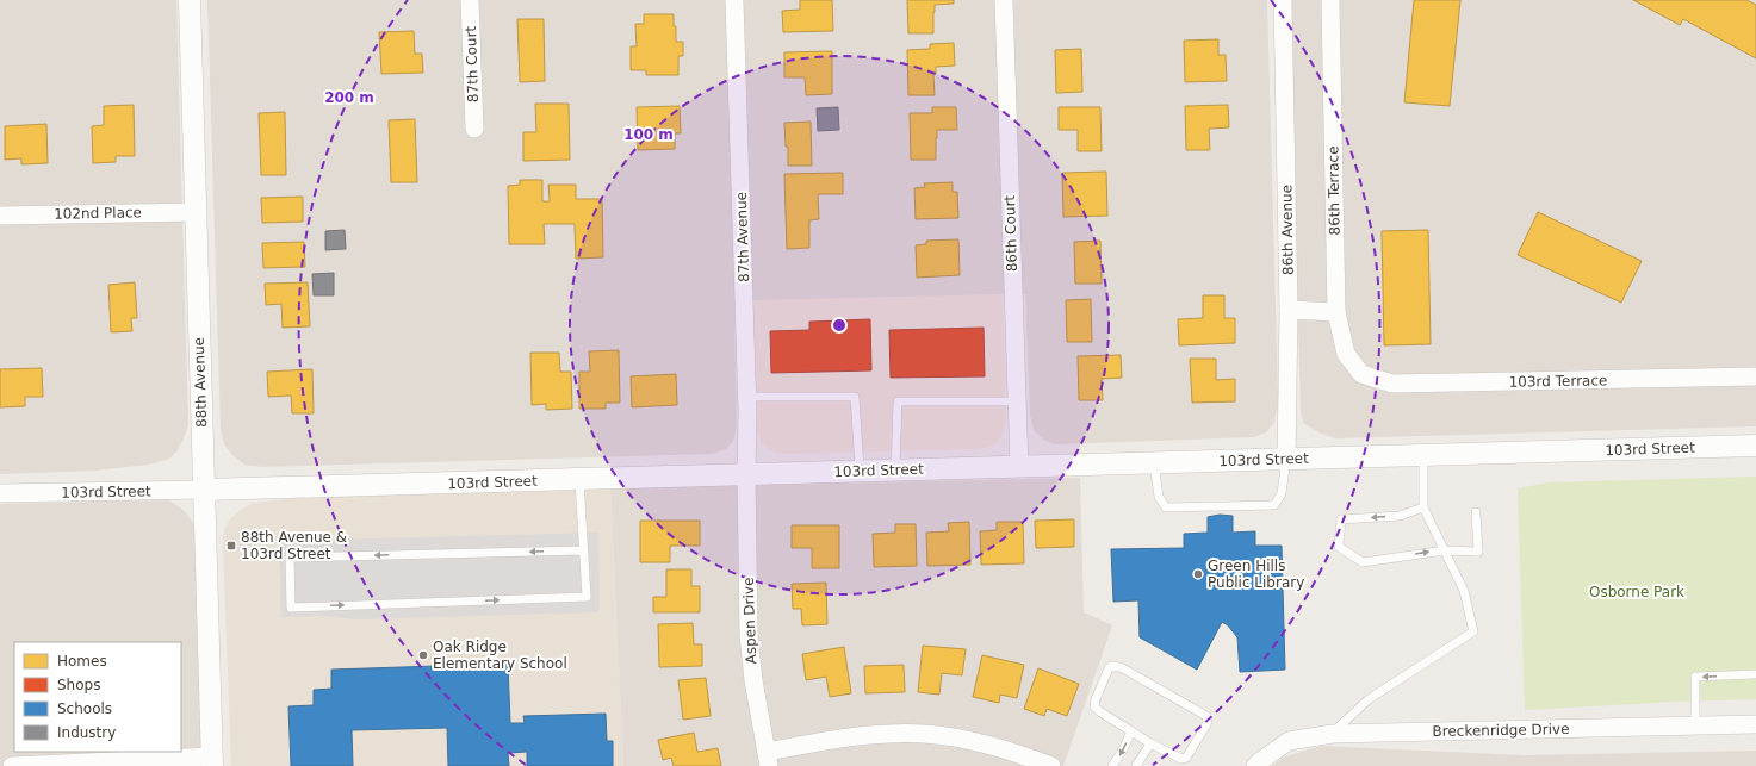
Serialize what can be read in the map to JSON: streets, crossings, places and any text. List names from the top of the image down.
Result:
{
  "streets": {
    "street": [
      "87th Court",
      "86th Terrace",
      "102nd Place",
      "86th Avenue",
      "86th Court",
      "87th Avenue",
      "103rd Terrace",
      "88th Avenue",
      "103rd Street",
      "Aspen Drive",
      "Breckenridge Drive"
    ]
  },
  "crossings": [
    ["86th Terrace", "103rd Terrace"],
    ["102nd Place", "88th Avenue"],
    ["86th Avenue", "103rd Street"],
    ["86th Court", "103rd Street"],
    ["87th Avenue", "103rd Street"],
    ["87th Avenue", "Aspen Drive"],
    ["88th Avenue", "103rd Street"],
    ["103rd Street", "Aspen Drive"]
  ],
  "parks": ["Osborne Park"],
  "places": {
    "transit": ["88th Avenue & 103rd Street"],
    "other": ["Green Hills Public Library", "Oak Ridge Elementary School"]
  },
  "legend": [
    "Homes",
    "Shops",
    "Schools",
    "Industry"
  ],
  "rings": ["200 m", "100 m"]
}
